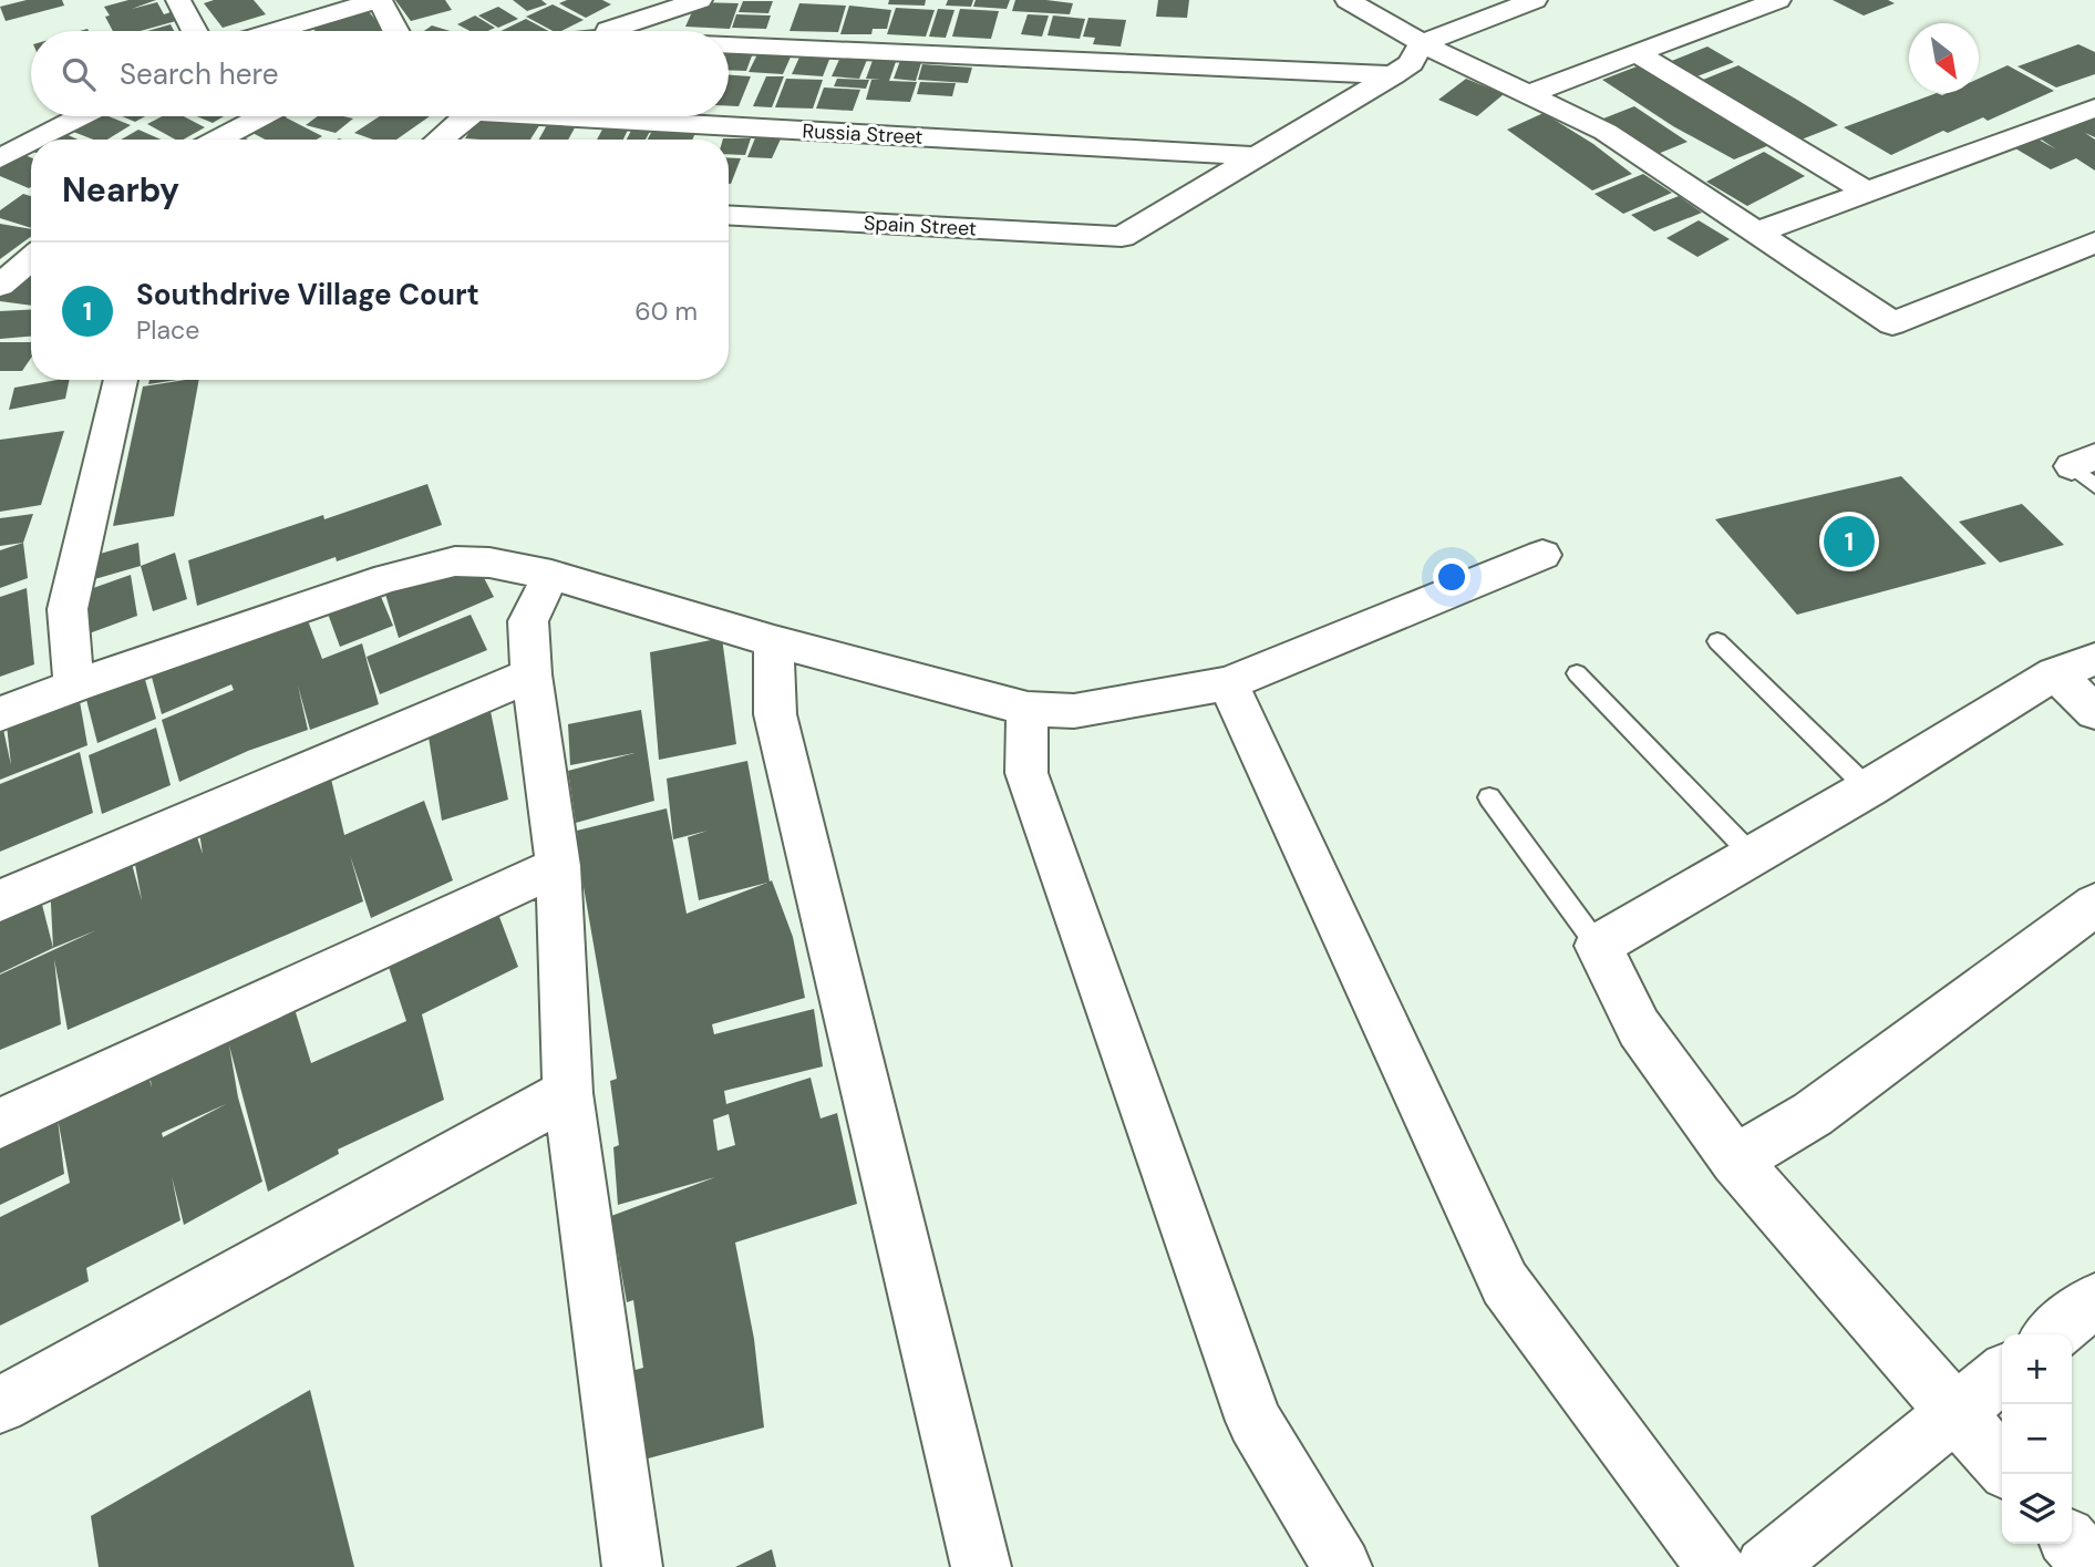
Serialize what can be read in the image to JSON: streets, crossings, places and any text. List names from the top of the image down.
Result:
{
  "streets": {
    "street": ["Russia Street", "Spain Street"]
  },
  "crossings": [
    ["Russia Street", "Spain Street"]
  ],
  "north": "bottom right",
  "page": {
    "search": "Search here",
    "heading": "Nearby",
    "list": [
      {
        "mark": "1",
        "name": "Southdrive Village Court",
        "note": "Place",
        "value": "60 m"
      }
    ],
    "pins": "1",
    "map_buttons": ["+", "−"]
  }
}
